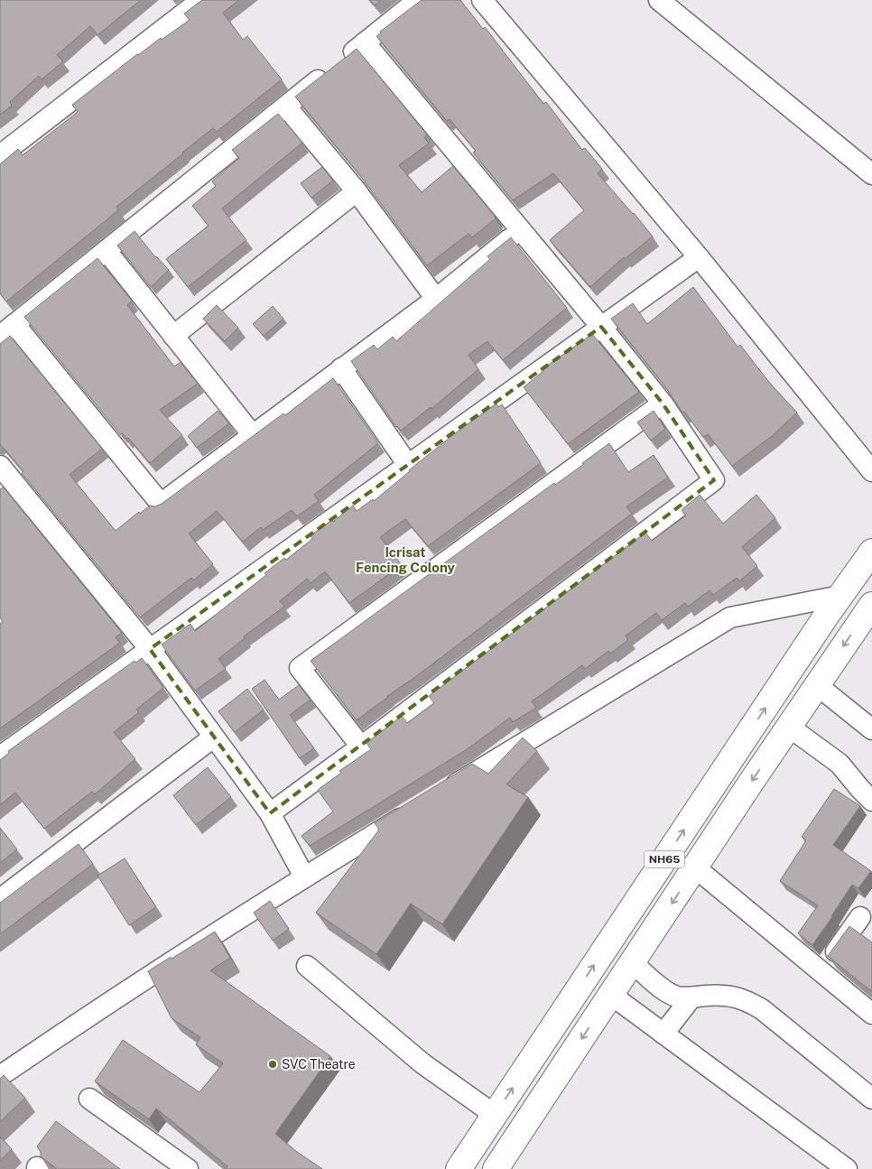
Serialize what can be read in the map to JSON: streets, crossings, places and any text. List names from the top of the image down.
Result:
{
  "streets": {
    "highway": ["NH65"]
  },
  "districts": ["Icrisat Fencing Colony"],
  "places": ["SVC Theatre"]
}
